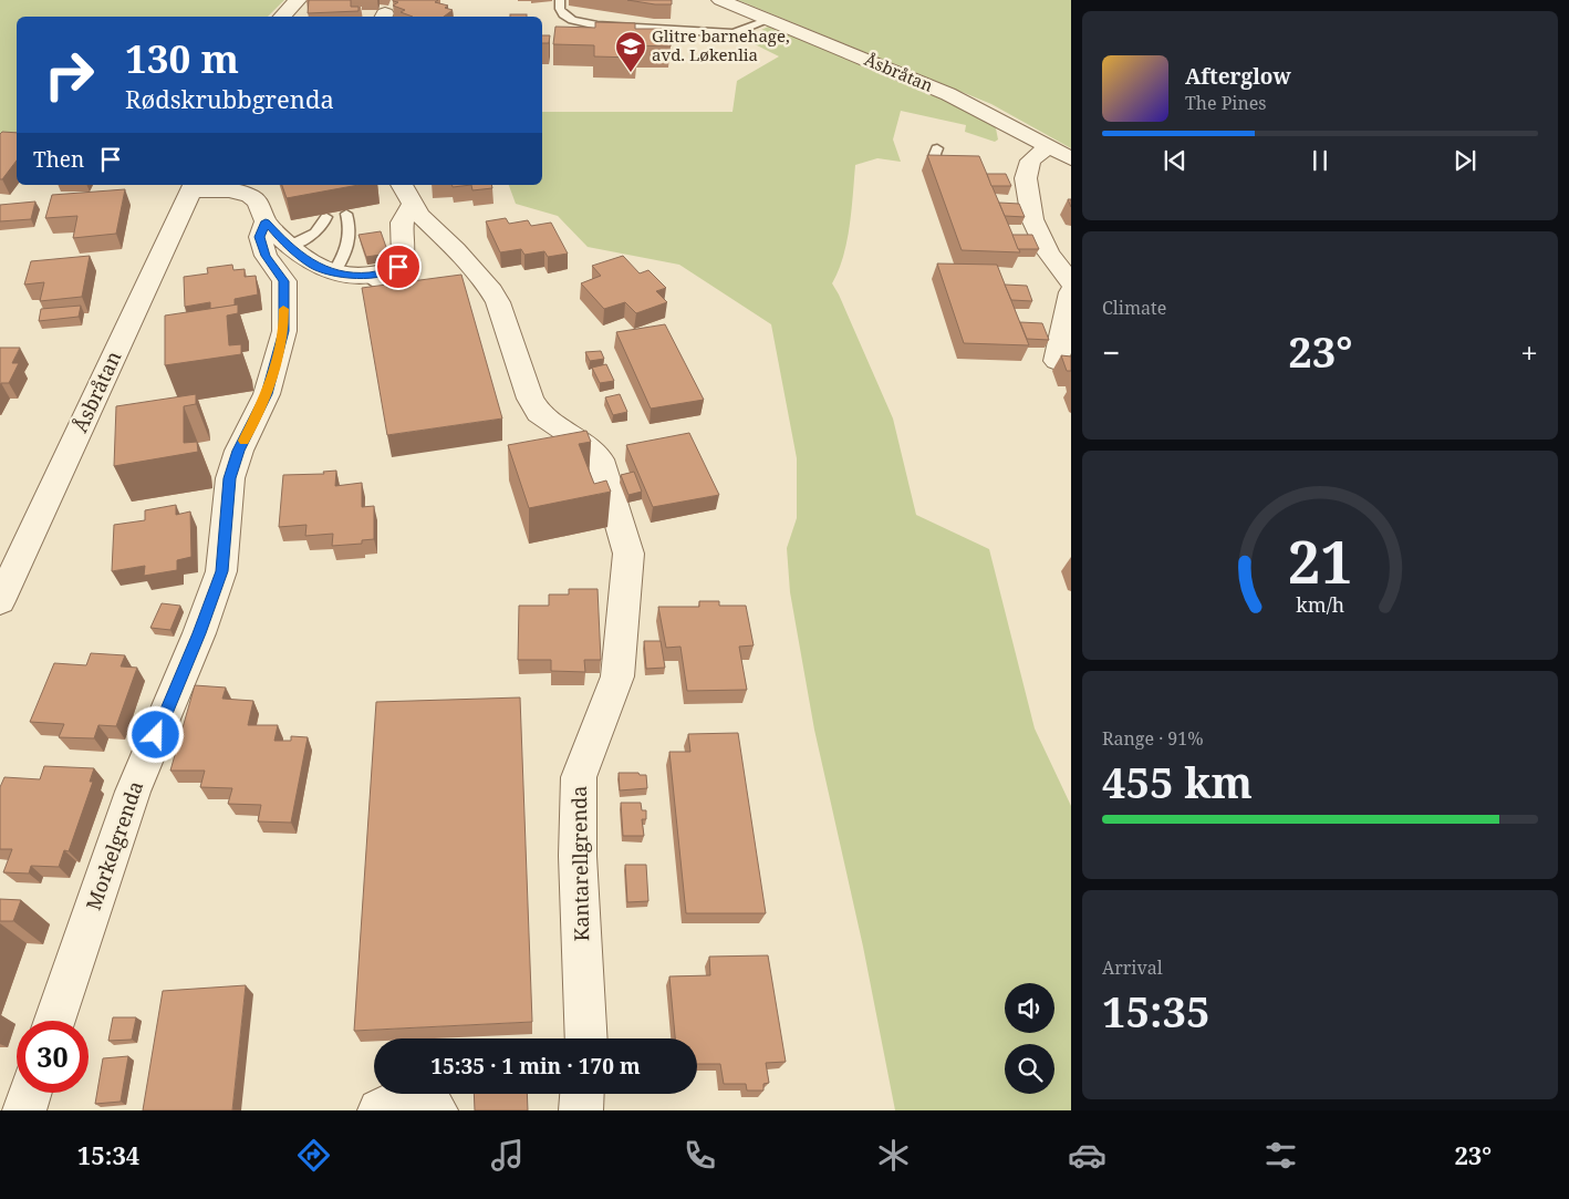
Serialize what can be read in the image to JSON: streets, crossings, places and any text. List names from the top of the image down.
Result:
{
  "streets": {
    "street": ["Åsbråtan", "Morkelgrenda", "Kantarellgrenda"]
  },
  "places": {
    "school or university": ["Glitre barnehage, avd. Løkenlia"]
  },
  "page": {
    "turn": ["130 m", "Rødskrubbgrenda"],
    "song": ["Afterglow", "The Pines"],
    "then": "Then",
    "tile": [
      "Climate",
      ["Range · 91%", "455 km"],
      ["Arrival", "15:35"]
    ],
    "heat": ["−", "23°", "+"],
    "limit": "30",
    "trip": "15:35 · 1 min · 170 m",
    "tabs": ["15:34", "23°"],
    "gauge": ["21", "km/h"]
  }
}
